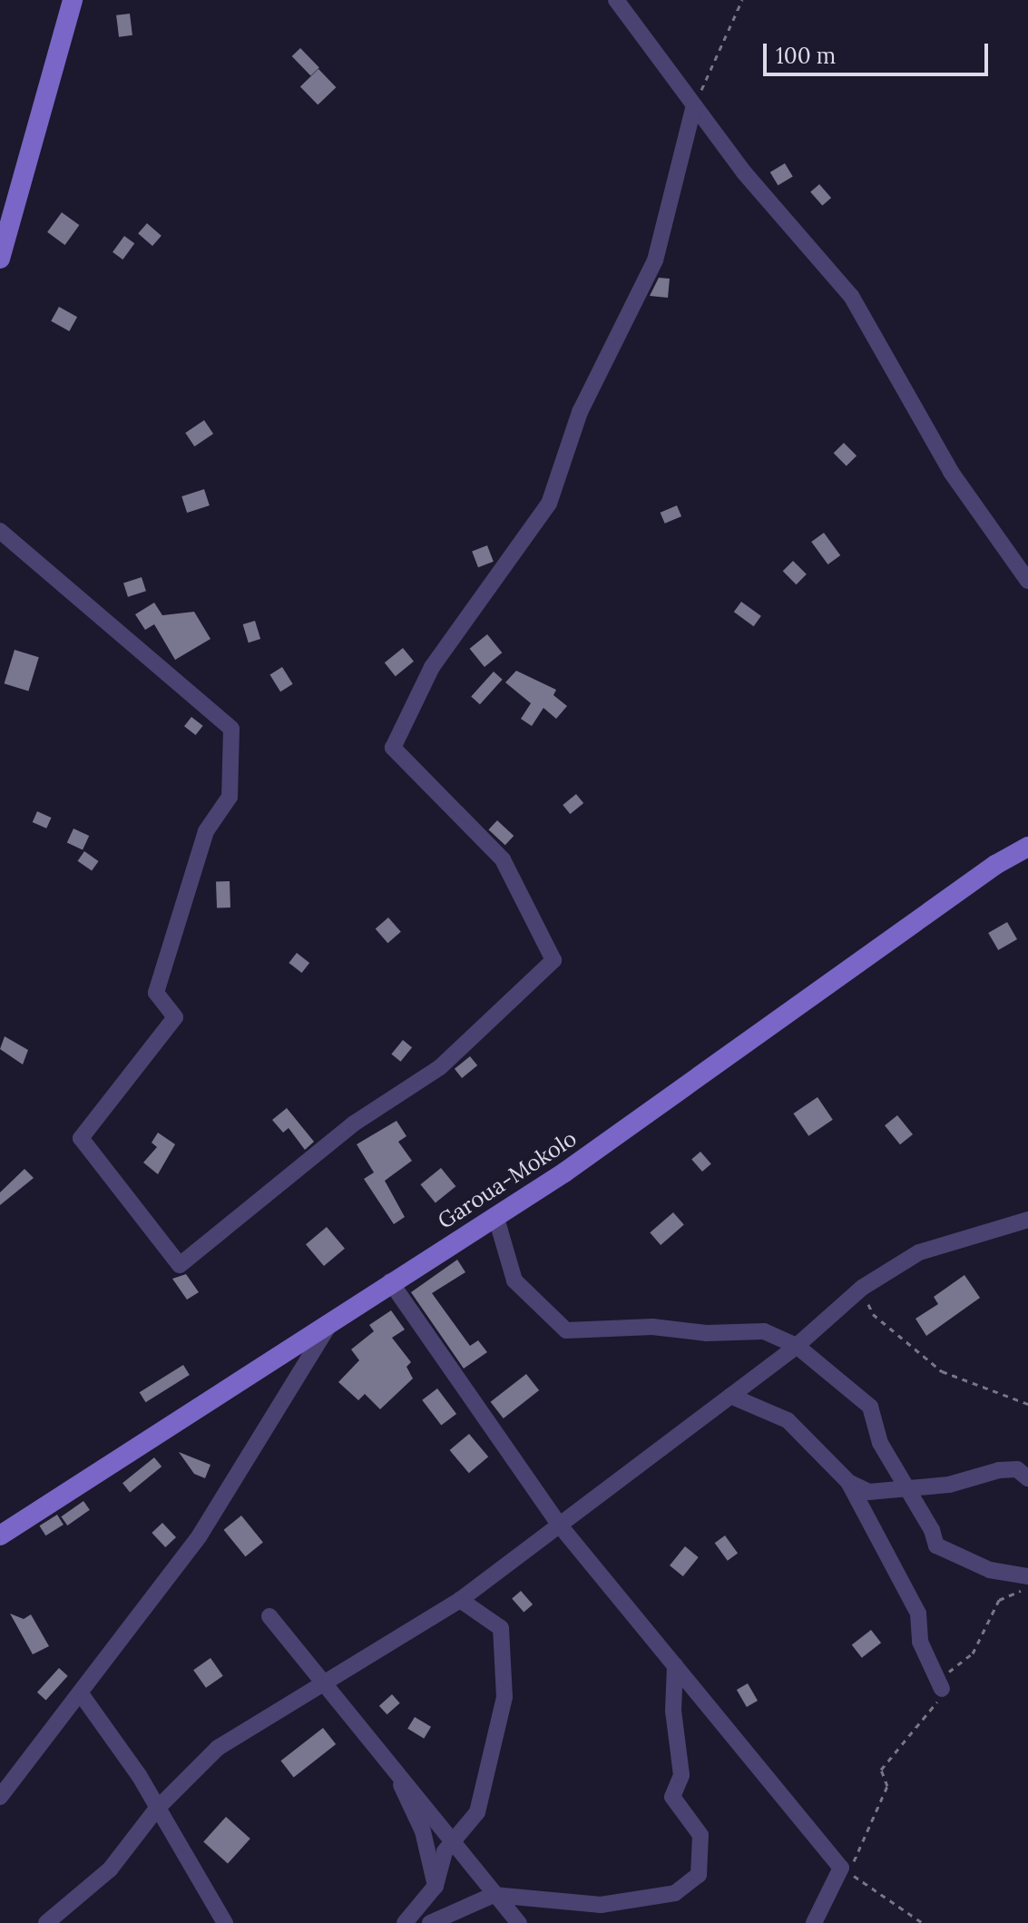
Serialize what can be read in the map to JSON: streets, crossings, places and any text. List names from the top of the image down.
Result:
{
  "streets": {
    "main road": ["Garoua-Mokolo"]
  },
  "scale_bar": "100 m"
}
